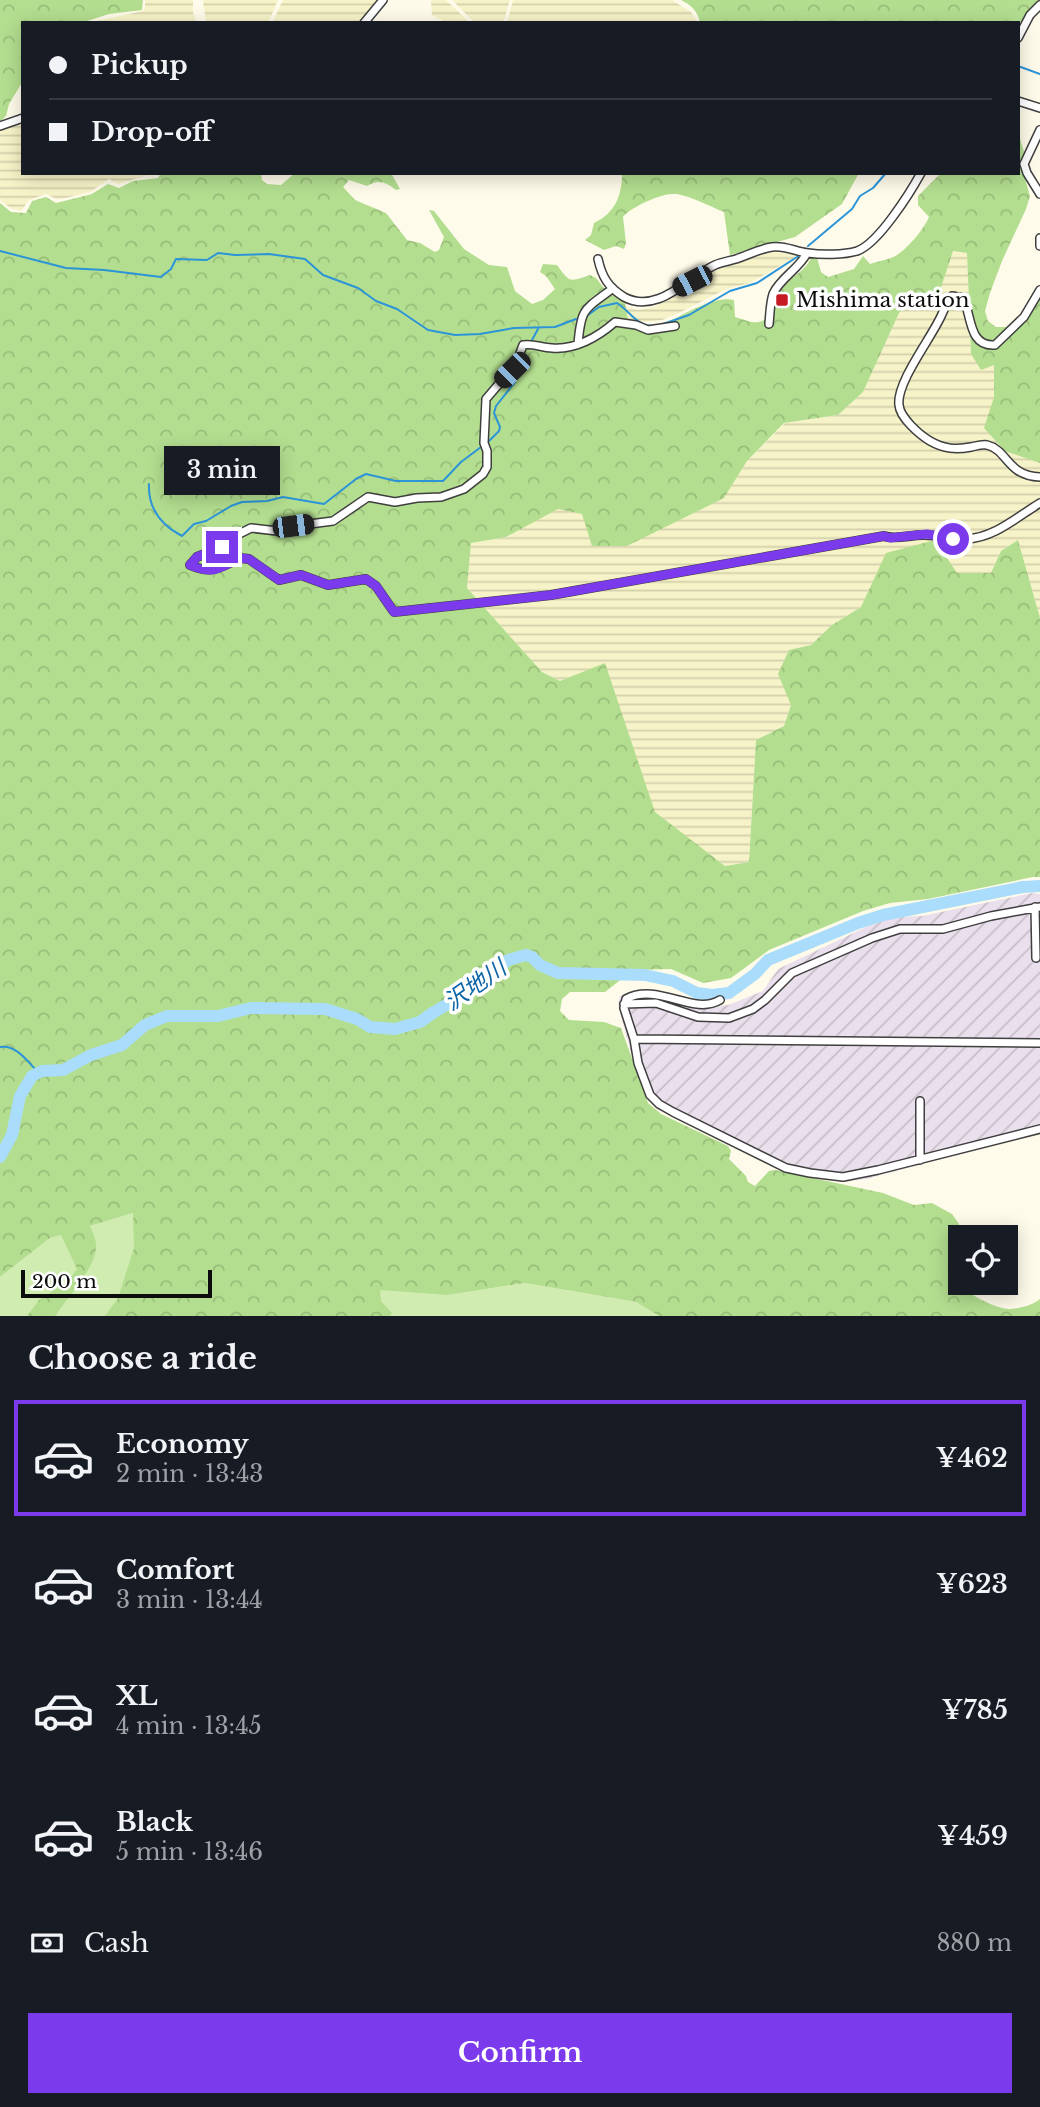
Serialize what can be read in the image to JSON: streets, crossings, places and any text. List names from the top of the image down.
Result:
{
  "water": ["沢地川"],
  "places": {
    "transit": ["Mishima station"]
  },
  "scale_bar": "200 m",
  "page": {
    "banner": ["Pickup", "Drop-off"],
    "bubble": "3 min",
    "scale": "200 m",
    "heading": "Choose a ride",
    "list": [
      {
        "name": "Economy",
        "note": "2 min · 13:43",
        "value": "¥462"
      },
      {
        "name": "Comfort",
        "note": "3 min · 13:44",
        "value": "¥623"
      },
      {
        "name": "XL",
        "note": "4 min · 13:45",
        "value": "¥785"
      },
      {
        "name": "Black",
        "note": "5 min · 13:46",
        "value": "¥459"
      }
    ],
    "pay": ["Cash", "880 m"],
    "buttons": "Confirm"
  }
}
